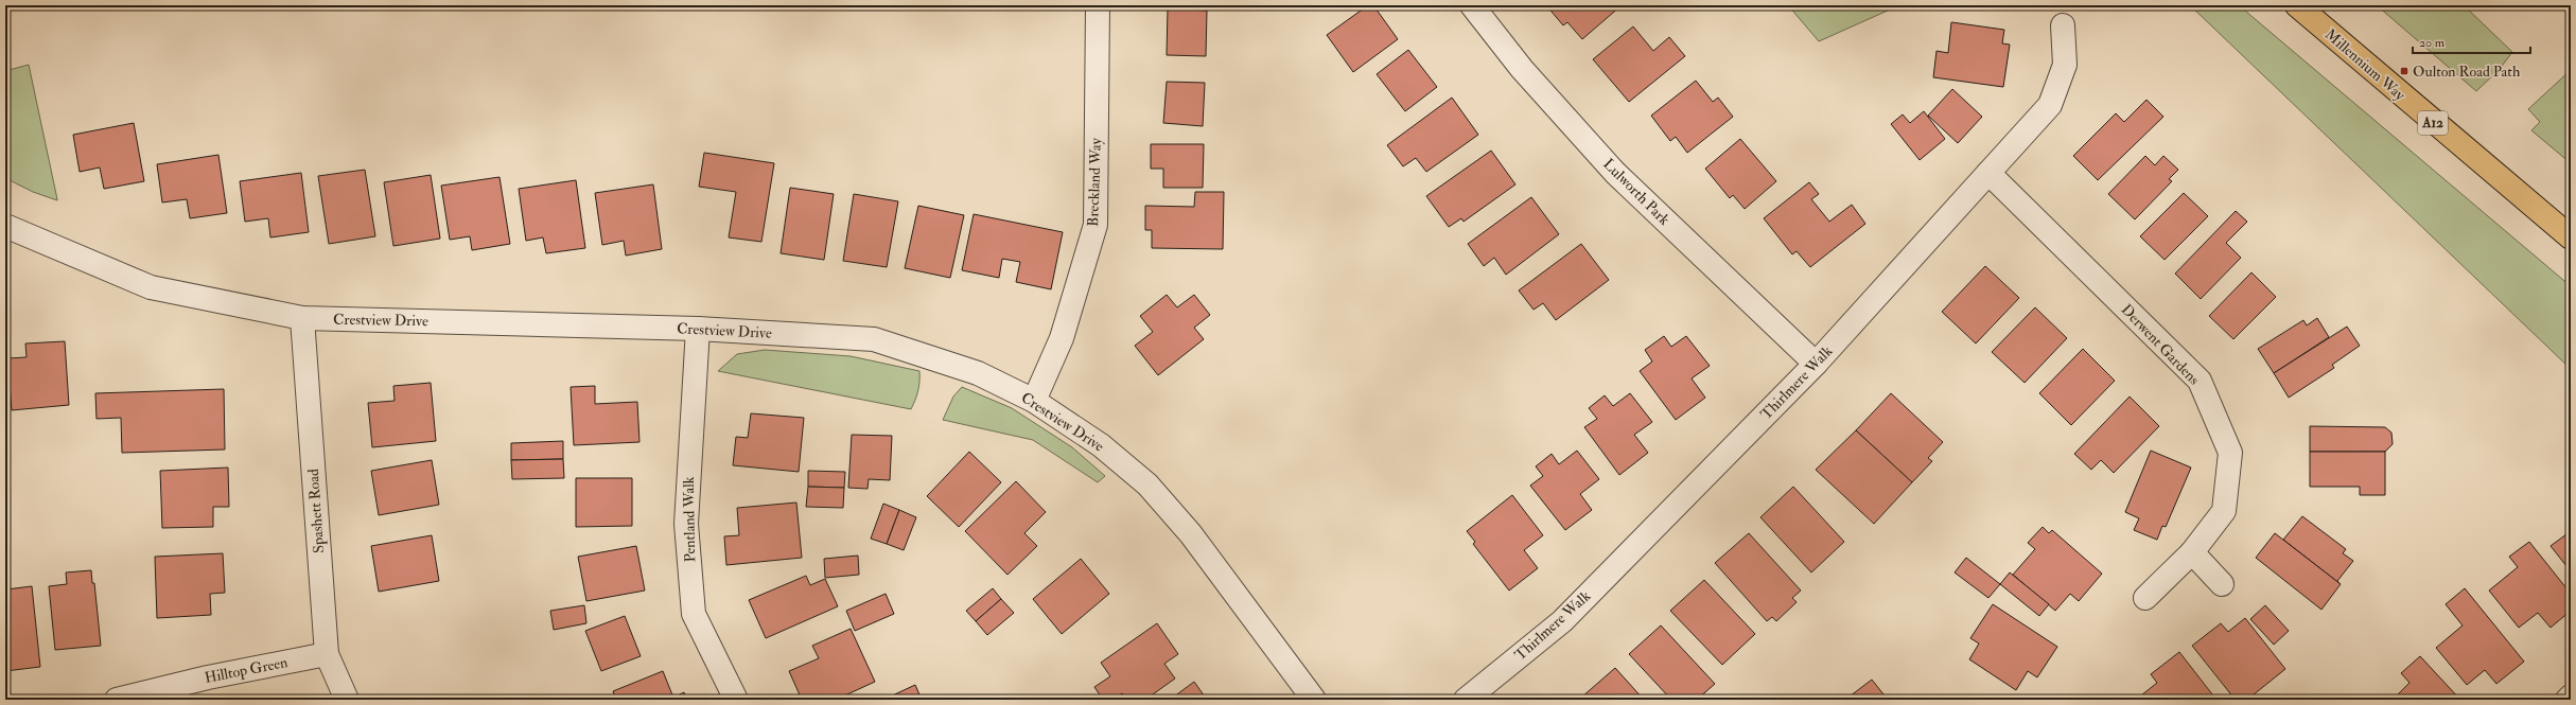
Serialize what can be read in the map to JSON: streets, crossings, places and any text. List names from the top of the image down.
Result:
{
  "streets": {
    "highway": ["Millennium Way", "A12"],
    "street": [
      "Breckland Way",
      "Lulworth Park",
      "Crestview Drive",
      "Derwent Gardens",
      "Thirlmere Walk",
      "Spashett Road",
      "Pentland Walk",
      "Hilltop Green"
    ]
  },
  "crossings": [
    ["Breckland Way", "Crestview Drive"],
    ["Lulworth Park", "Thirlmere Walk"],
    ["Crestview Drive", "Spashett Road"],
    ["Crestview Drive", "Pentland Walk"],
    ["Derwent Gardens", "Thirlmere Walk"],
    ["Spashett Road", "Hilltop Green"]
  ],
  "places": {
    "transit": ["Oulton Road Path"]
  },
  "scale_bar": "20 m"
}
